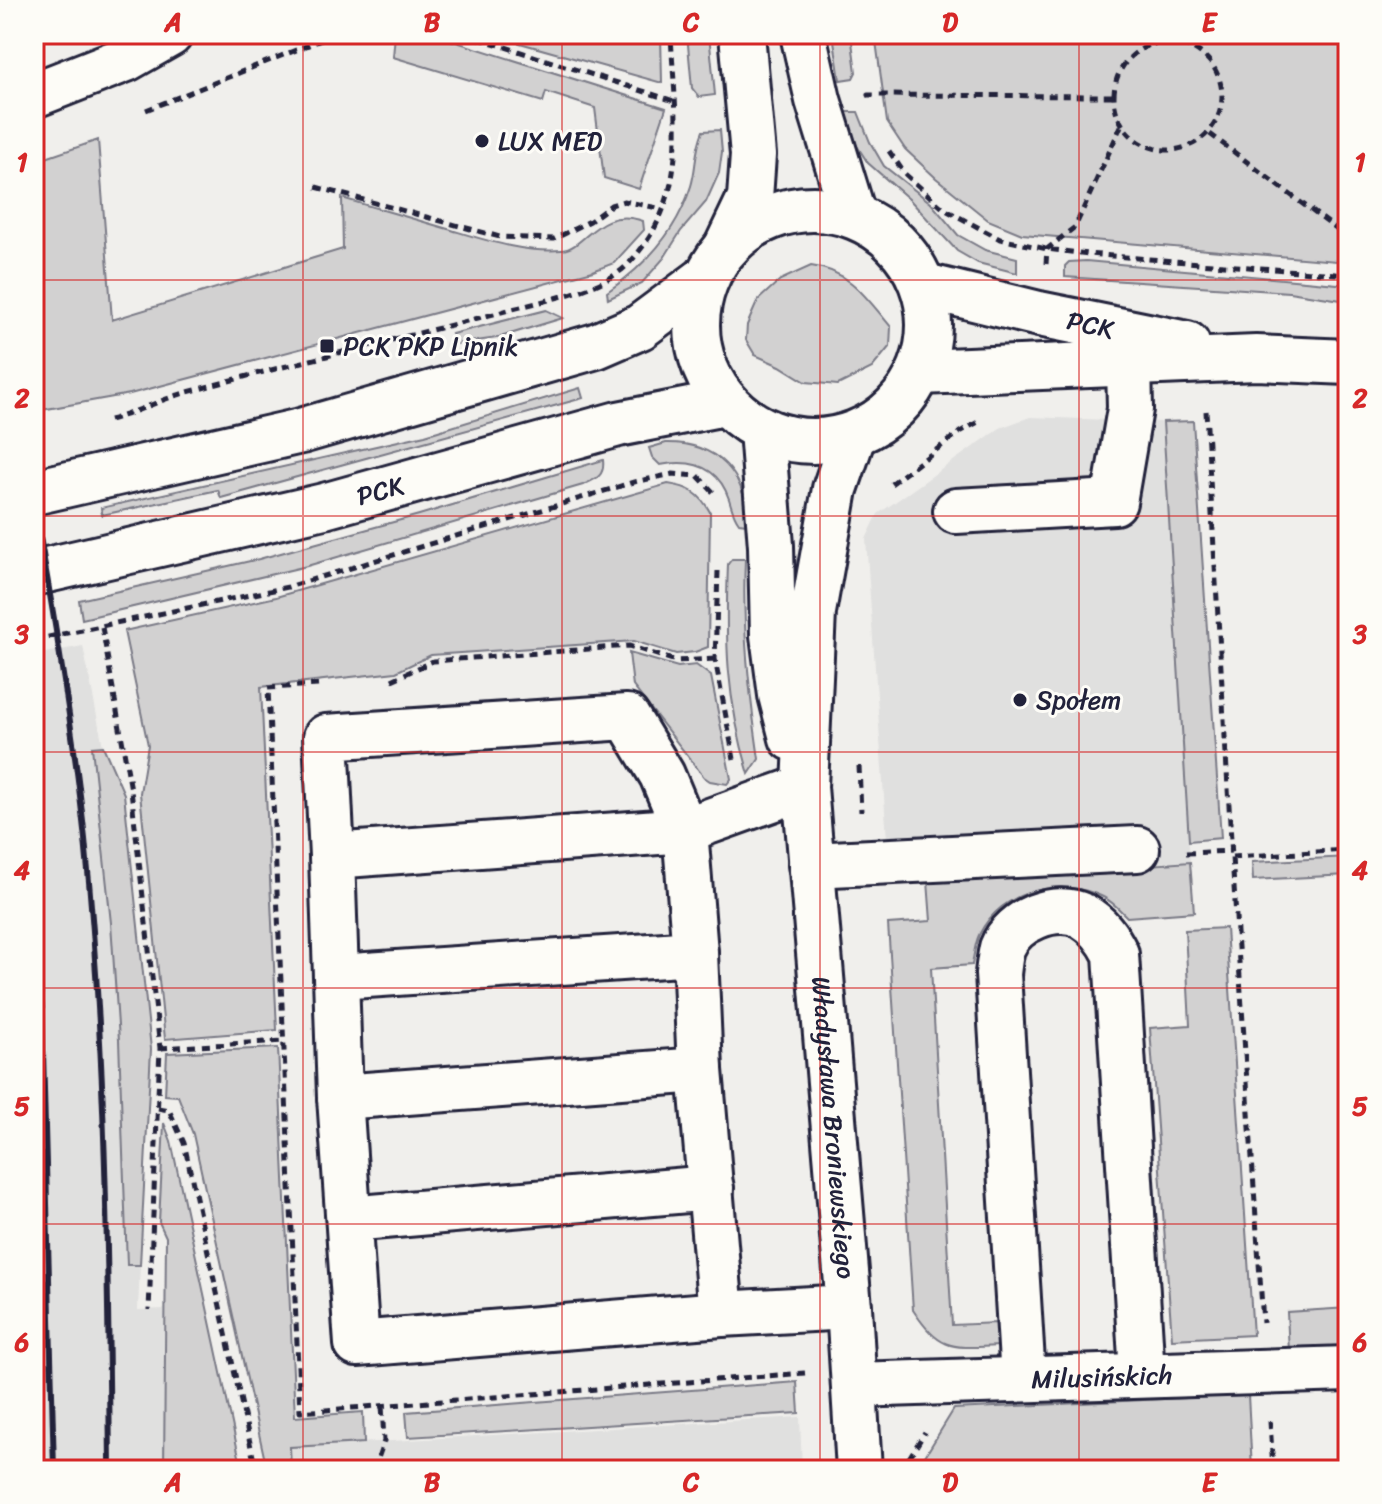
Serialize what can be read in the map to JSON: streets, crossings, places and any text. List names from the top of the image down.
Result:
{
  "streets": {
    "street": ["PCK", "Władysława Broniewskiego", "Milusińskich"]
  },
  "crossings": [
    ["PCK", "Władysława Broniewskiego"],
    ["Władysława Broniewskiego", "Milusińskich"]
  ],
  "places": {
    "other": ["LUX MED", "Społem"],
    "transit": ["PCK PKP Lipnik"]
  },
  "grid": {
    "columns": [
      "A",
      "B",
      "C",
      "D",
      "E"
    ],
    "rows": [
      "1",
      "2",
      "3",
      "4",
      "5",
      "6"
    ]
  }
}
